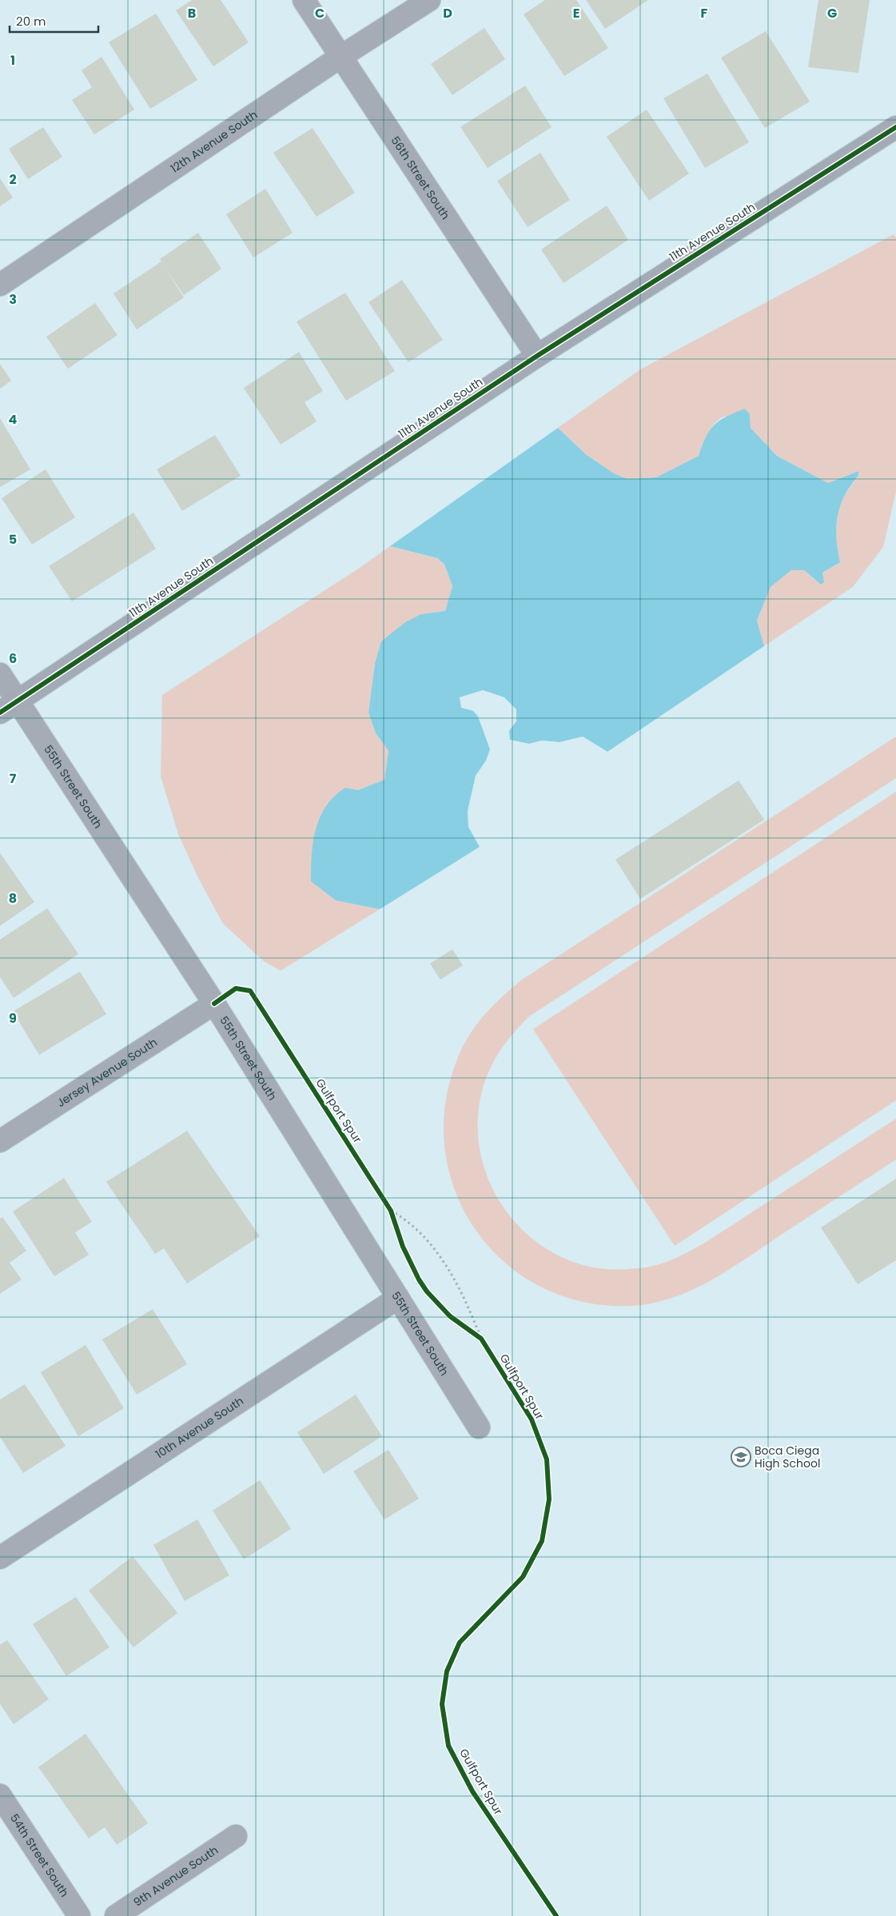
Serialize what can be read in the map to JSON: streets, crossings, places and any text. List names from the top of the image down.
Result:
{
  "streets": {
    "street": [
      "12th Avenue South",
      "56th Street South",
      "11th Avenue South",
      "55th Street South",
      "Jersey Avenue South",
      "10th Avenue South",
      "54th Street South",
      "9th Avenue South"
    ],
    "cycle path": ["Gulfport Spur"]
  },
  "crossings": [
    ["12th Avenue South", "56th Street South"],
    ["56th Street South", "11th Avenue South"],
    ["11th Avenue South", "55th Street South"],
    ["55th Street South", "Jersey Avenue South"],
    ["55th Street South", "10th Avenue South"]
  ],
  "places": {
    "school or university": ["Boca Ciega High School"]
  },
  "scale_bar": "20 m",
  "grid": {
    "columns": [
      "B",
      "C",
      "D",
      "E",
      "F",
      "G"
    ],
    "rows": [
      "1",
      "2",
      "3",
      "4",
      "5",
      "6",
      "7",
      "8",
      "9"
    ]
  }
}
